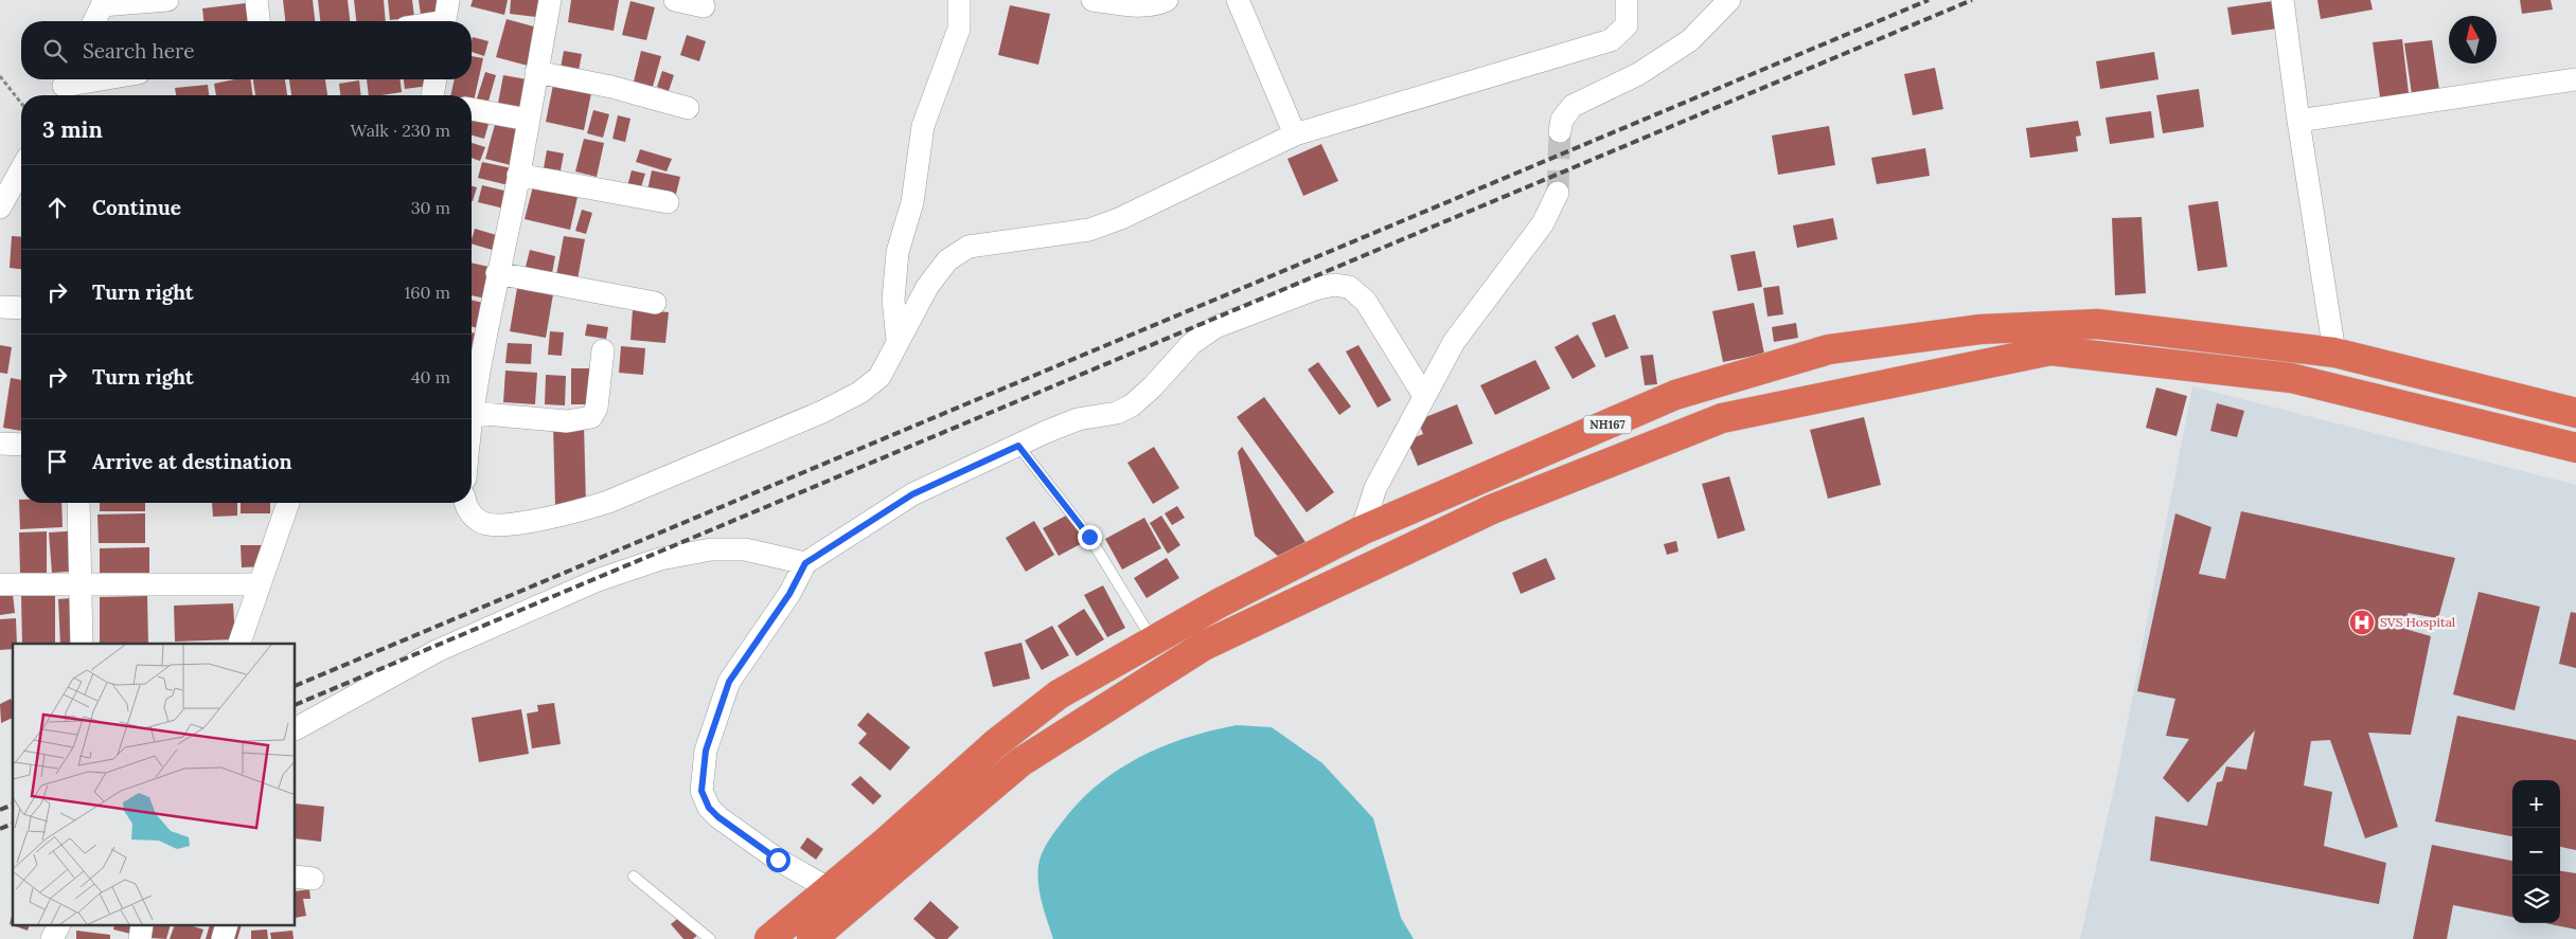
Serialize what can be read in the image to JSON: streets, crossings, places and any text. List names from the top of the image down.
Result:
{
  "streets": {
    "highway": ["NH167"]
  },
  "places": {
    "hospital": ["SVS Hospital"]
  },
  "north": "top",
  "page": {
    "search": "Search here",
    "heading": ["3 min", "Walk · 230 m"],
    "list": [
      ["Continue", "30 m"],
      ["Turn right", "160 m"],
      ["Turn right", "40 m"],
      "Arrive at destination"
    ],
    "map_buttons": ["+", "−"]
  }
}
